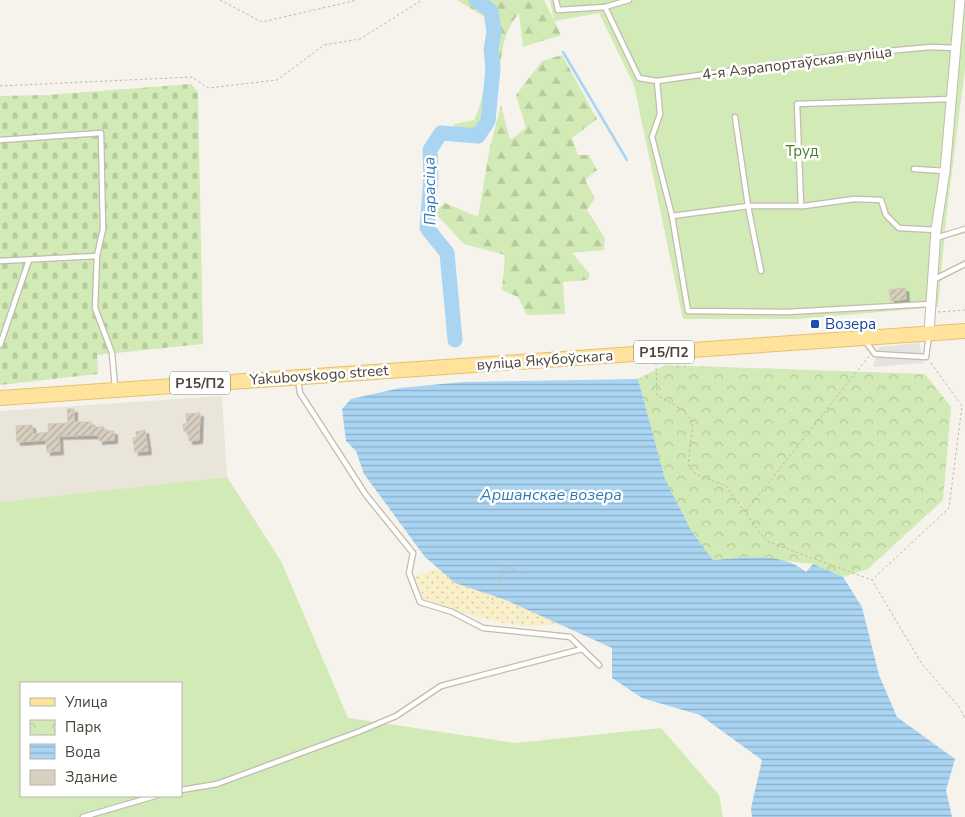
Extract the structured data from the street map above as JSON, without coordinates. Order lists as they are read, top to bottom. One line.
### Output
{"streets":{"main road":["Р15/П2","Yakubovskogo street"],"lane":["4-я Аэрапортаўская вуліца"]},"crossings":[["Р15/П2","Yakubovskogo street"]],"water":["Парасіца","Аршанскае возера"],"parks":["Труд"],"places":{"transit":["Возера"]},"legend":["Улица","Парк","Вода","Здание"]}
